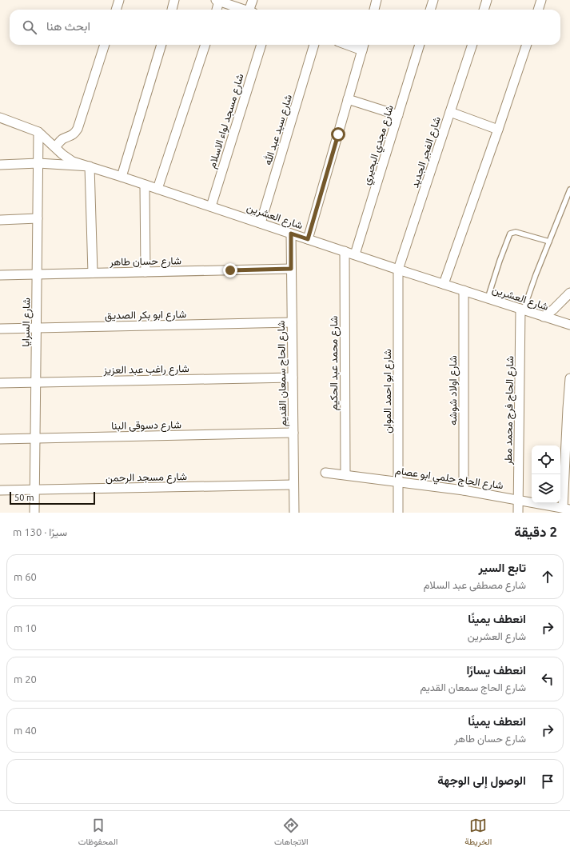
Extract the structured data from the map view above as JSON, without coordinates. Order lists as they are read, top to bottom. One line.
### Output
{"streets":{"street":["شارع مسجد لواء الاسلام","شارع سيد عبد الله","شارع مجدي البحيري","شارع الفجر الجديد","شارع العشرين","شارع حسان طاهر","شارع ابو بكر الصديق","شارع السرايا","شارع محمد عبد الحكيم","شارع راغب عبد العزيز","شارع الحاج سمعان القديم","شارع اولاد شوشه","شارع ابو احمد الموان","شارع الحاج فرج محمد مطر","شارع دسوقى البنا","شارع مسجد الرحمن","شارع الحاج حلمي ابو عصام"]},"crossings":[["شارع مسجد لواء الاسلام","شارع العشرين"],["شارع سيد عبد الله","شارع العشرين"],["شارع مجدي البحيري","شارع العشرين"],["شارع الفجر الجديد","شارع العشرين"],["شارع الفجر الجديد","شارع ابو احمد الموان"],["شارع العشرين","شارع السرايا"],["شارع العشرين","شارع محمد عبد الحكيم"],["شارع العشرين","شارع الحاج سمعان القديم"],["شارع العشرين","شارع اولاد شوشه"],["شارع العشرين","شارع ابو احمد الموان"],["شارع العشرين","شارع الحاج فرج محمد مطر"],["شارع حسان طاهر","شارع السرايا"],["شارع حسان طاهر","شارع الحاج سمعان القديم"],["شارع ابو بكر الصديق","شارع السرايا"],["شارع ابو بكر الصديق","شارع الحاج سمعان القديم"],["شارع السرايا","شارع راغب عبد العزيز"],["شارع السرايا","شارع دسوقى البنا"],["شارع السرايا","شارع مسجد الرحمن"],["شارع محمد عبد الحكيم","شارع الحاج حلمي ابو عصام"],["شارع راغب عبد العزيز","شارع الحاج سمعان القديم"],["شارع الحاج سمعان القديم","شارع دسوقى البنا"],["شارع الحاج سمعان القديم","شارع مسجد الرحمن"],["شارع اولاد شوشه","شارع الحاج حلمي ابو عصام"],["شارع ابو احمد الموان","شارع الحاج حلمي ابو عصام"],["شارع الحاج فرج محمد مطر","شارع الحاج حلمي ابو عصام"]],"scale_bar":"50 m","page":{"search":"ابحث هنا","scale":"50 m","heading":["2 دقيقة","سيرًا · 130 m"],"list":[["تابع السير","شارع مصطفى عبد السلام","60 m"],["انعطف يمينًا","شارع العشرين","10 m"],["انعطف يسارًا","شارع الحاج سمعان القديم","20 m"],["انعطف يمينًا","شارع حسان طاهر","40 m"],"الوصول إلى الوجهة"],"nav":["الخريطة","الاتجاهات","المحفوظات"]}}
